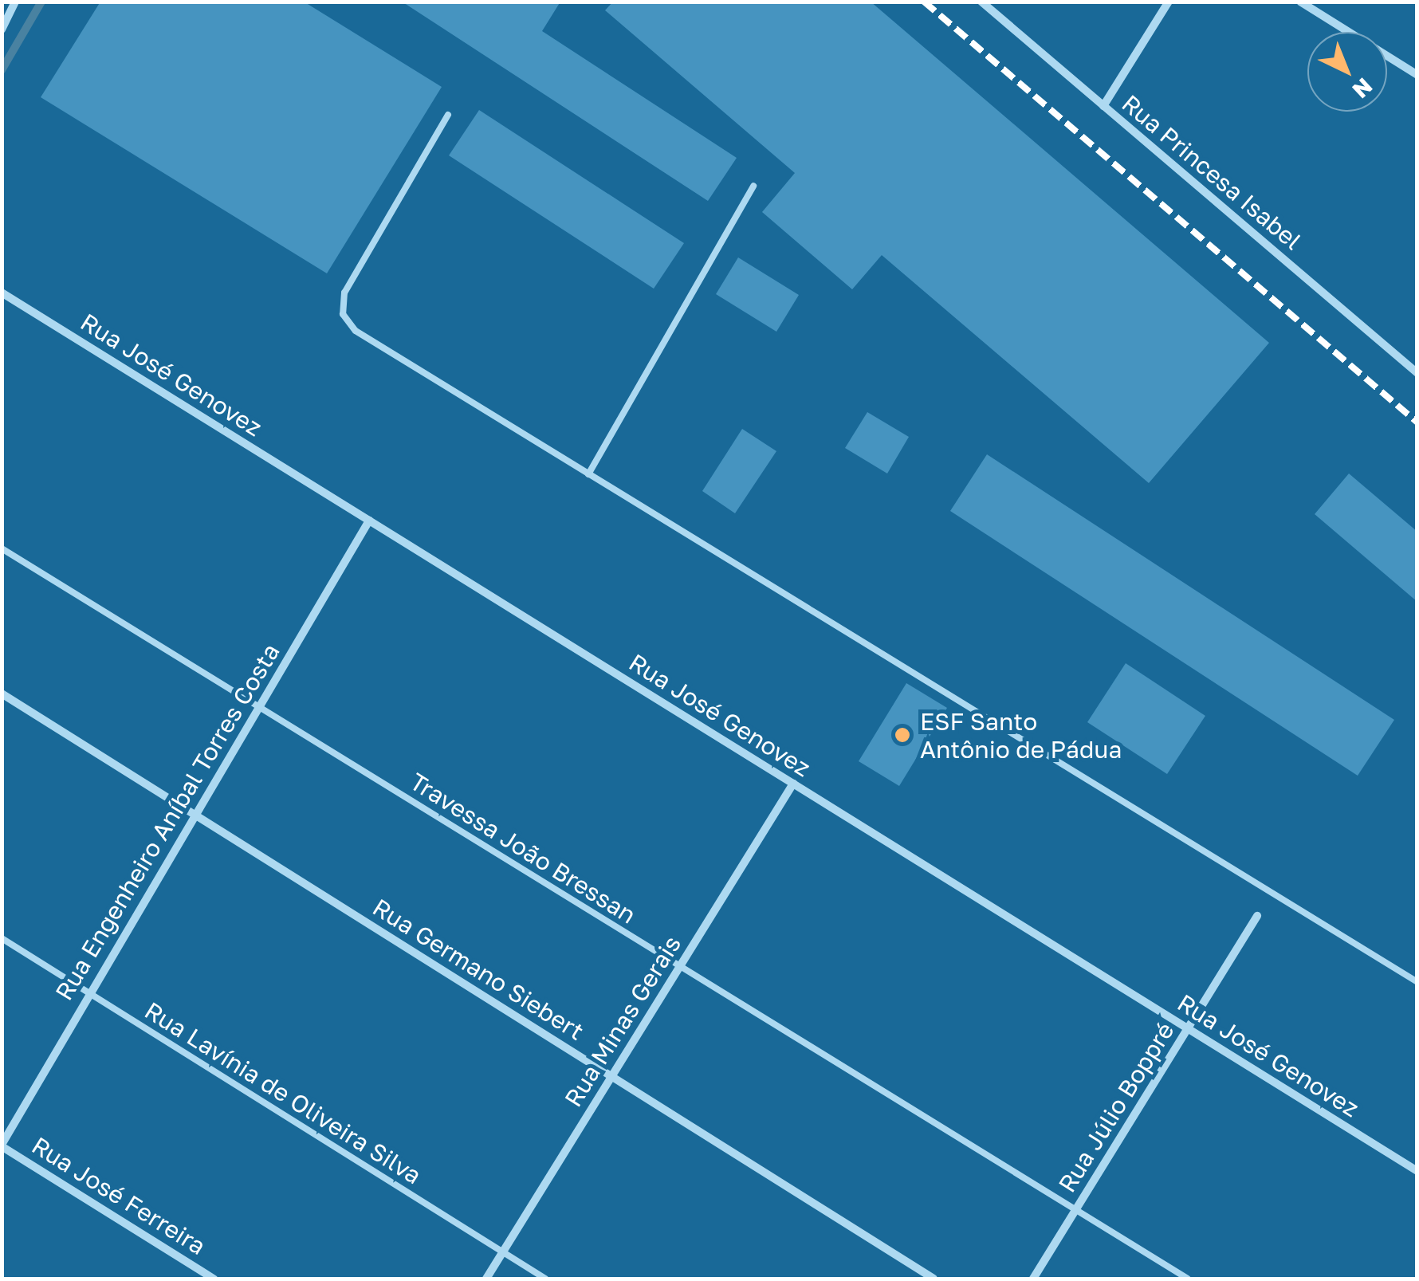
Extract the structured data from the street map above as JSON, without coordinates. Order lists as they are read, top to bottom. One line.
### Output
{"streets":{"street":["Rua Princesa Isabel","Rua José Genovez","Rua Engenheiro Aníbal Torres Costa","Rua Germano Siebert","Rua Minas Gerais","Rua Júlio Boppré","Rua José Ferreira"],"lane":["Travessa João Bressan","Rua Lavínia de Oliveira Silva"]},"crossings":[["Rua José Genovez","Rua Engenheiro Aníbal Torres Costa"],["Rua José Genovez","Rua Minas Gerais"],["Rua José Genovez","Rua Júlio Boppré"],["Rua Engenheiro Aníbal Torres Costa","Travessa João Bressan"],["Rua Engenheiro Aníbal Torres Costa","Rua Germano Siebert"],["Rua Engenheiro Aníbal Torres Costa","Rua Lavínia de Oliveira Silva"],["Rua Engenheiro Aníbal Torres Costa","Rua José Ferreira"],["Travessa João Bressan","Rua Minas Gerais"],["Travessa João Bressan","Rua Júlio Boppré"],["Rua Germano Siebert","Rua Minas Gerais"],["Rua Minas Gerais","Rua Lavínia de Oliveira Silva"]],"places":["ESF Santo Antônio de Pádua"],"north":"bottom right"}
